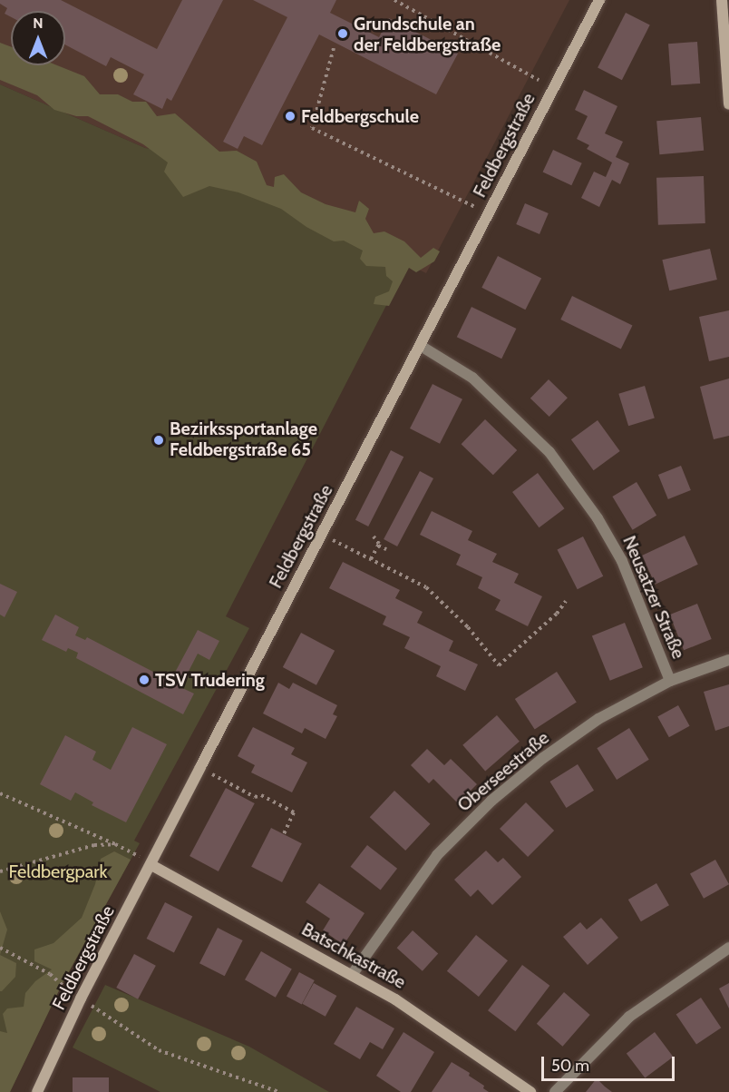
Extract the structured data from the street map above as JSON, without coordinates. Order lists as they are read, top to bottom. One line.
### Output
{"streets":{"street":["Feldbergstraße","Neusatzer Straße","Oberseestraße","Batschkastraße"]},"crossings":[["Feldbergstraße","Neusatzer Straße"],["Feldbergstraße","Batschkastraße"],["Neusatzer Straße","Oberseestraße"],["Oberseestraße","Batschkastraße"]],"parks":["Feldbergpark"],"places":["Grundschule an der Feldbergstraße","Feldbergschule","Bezirkssportanlage Feldbergstraße 65","TSV Trudering"],"scale_bar":"50 m","north":"top"}
